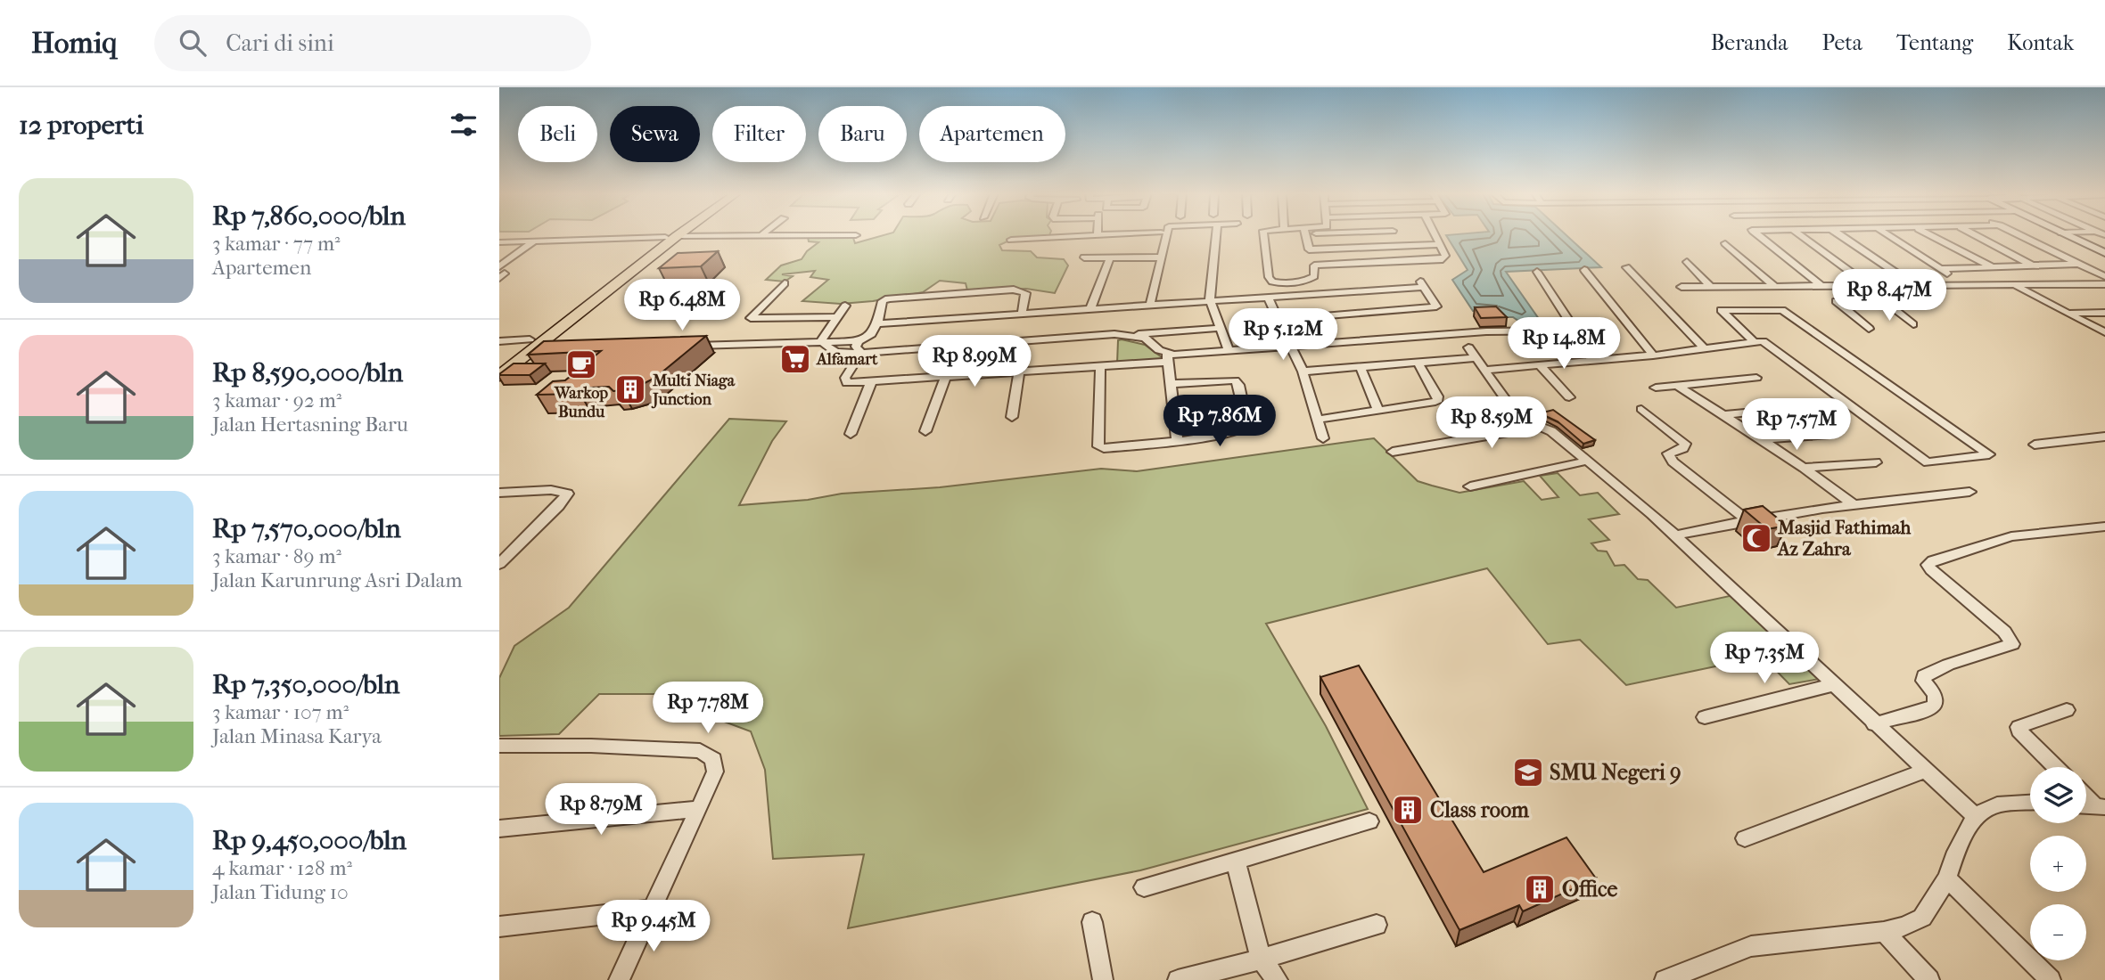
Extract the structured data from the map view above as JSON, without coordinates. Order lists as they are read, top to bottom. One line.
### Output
{"places":{"supermarket":["Alfamart"],"cafe":["Warkop Bundu"],"building":["Multi Niaga Junction","Class room","Office"],"mosque":["Masjid Fathimah Az Zahra"],"school or university":["SMU Negeri 9"]},"page":{"header":"Homiq","search":"Cari di sini","nav":["Beranda","Peta","Tentang","Kontak"],"heading":"12 properti","chip":["Beli","Sewa","Filter","Baru","Apartemen"],"list":[{"name":"Rp 7,860,000/bln","note":"3 kamar · 77 m² · Apartemen"},{"name":"Rp 8,590,000/bln","note":"3 kamar · 92 m² · Jalan Hertasning Baru"},{"name":"Rp 7,570,000/bln","note":"3 kamar · 89 m² · Jalan Karunrung Asri Dalam"},{"name":"Rp 7,350,000/bln","note":"3 kamar · 107 m² · Jalan Minasa Karya"},{"name":"Rp 9,450,000/bln","note":"4 kamar · 128 m² · Jalan Tidung 10"}],"price":["Rp 8.47M","Rp 6.48M","Rp 5.12M","Rp 14.8M","Rp 8.99M","Rp 7.86M","Rp 8.59M","Rp 7.57M","Rp 7.35M","Rp 7.78M","Rp 8.79M","Rp 9.45M"],"map_buttons":["+","−"]}}
